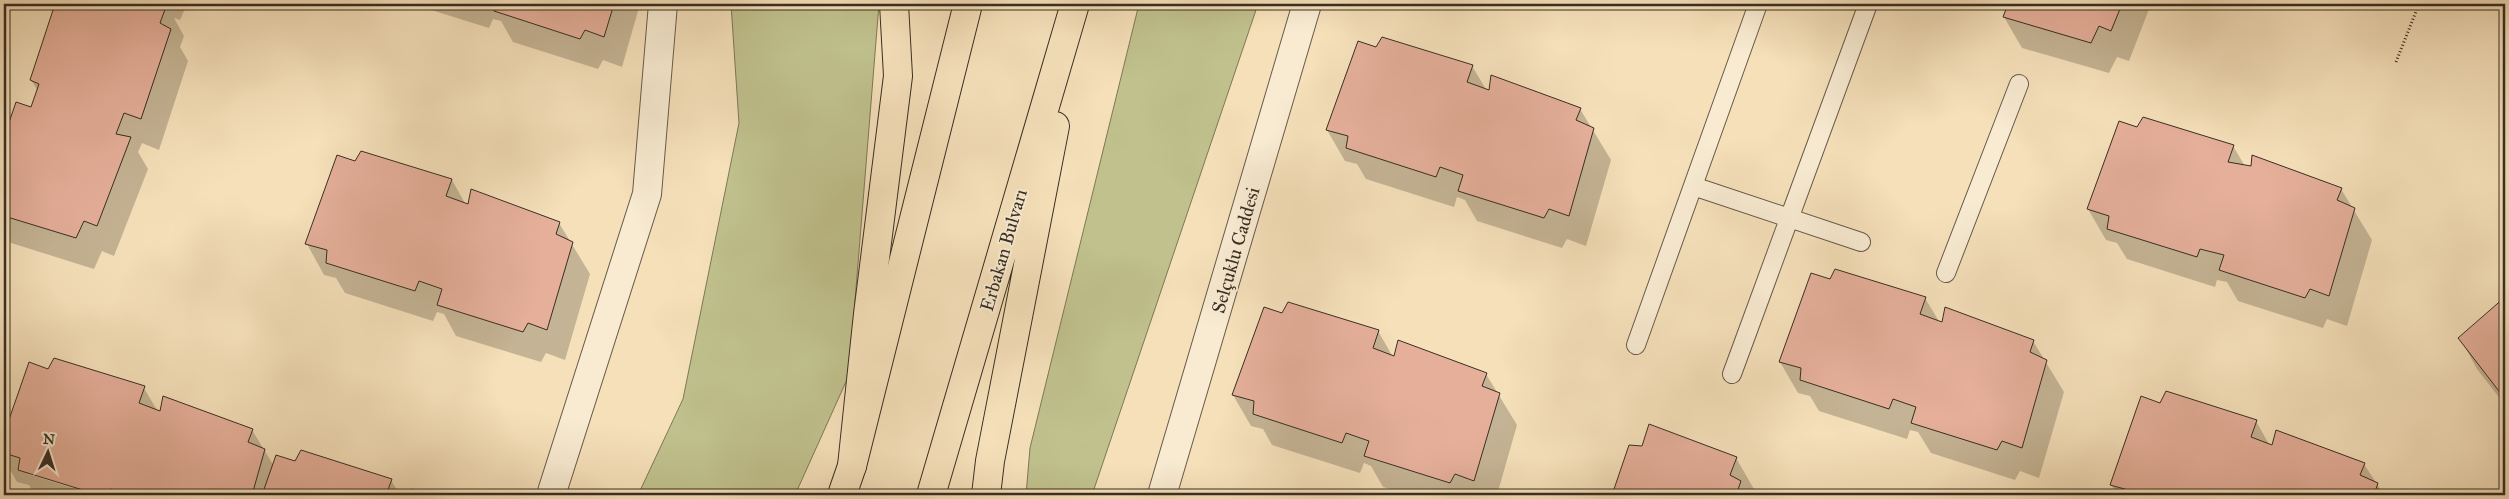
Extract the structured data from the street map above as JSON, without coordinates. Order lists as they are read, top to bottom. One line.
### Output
{"streets":{"highway":["Erbakan Bulvarı"],"street":["Selçuklu Caddesi"]},"north":"top"}
